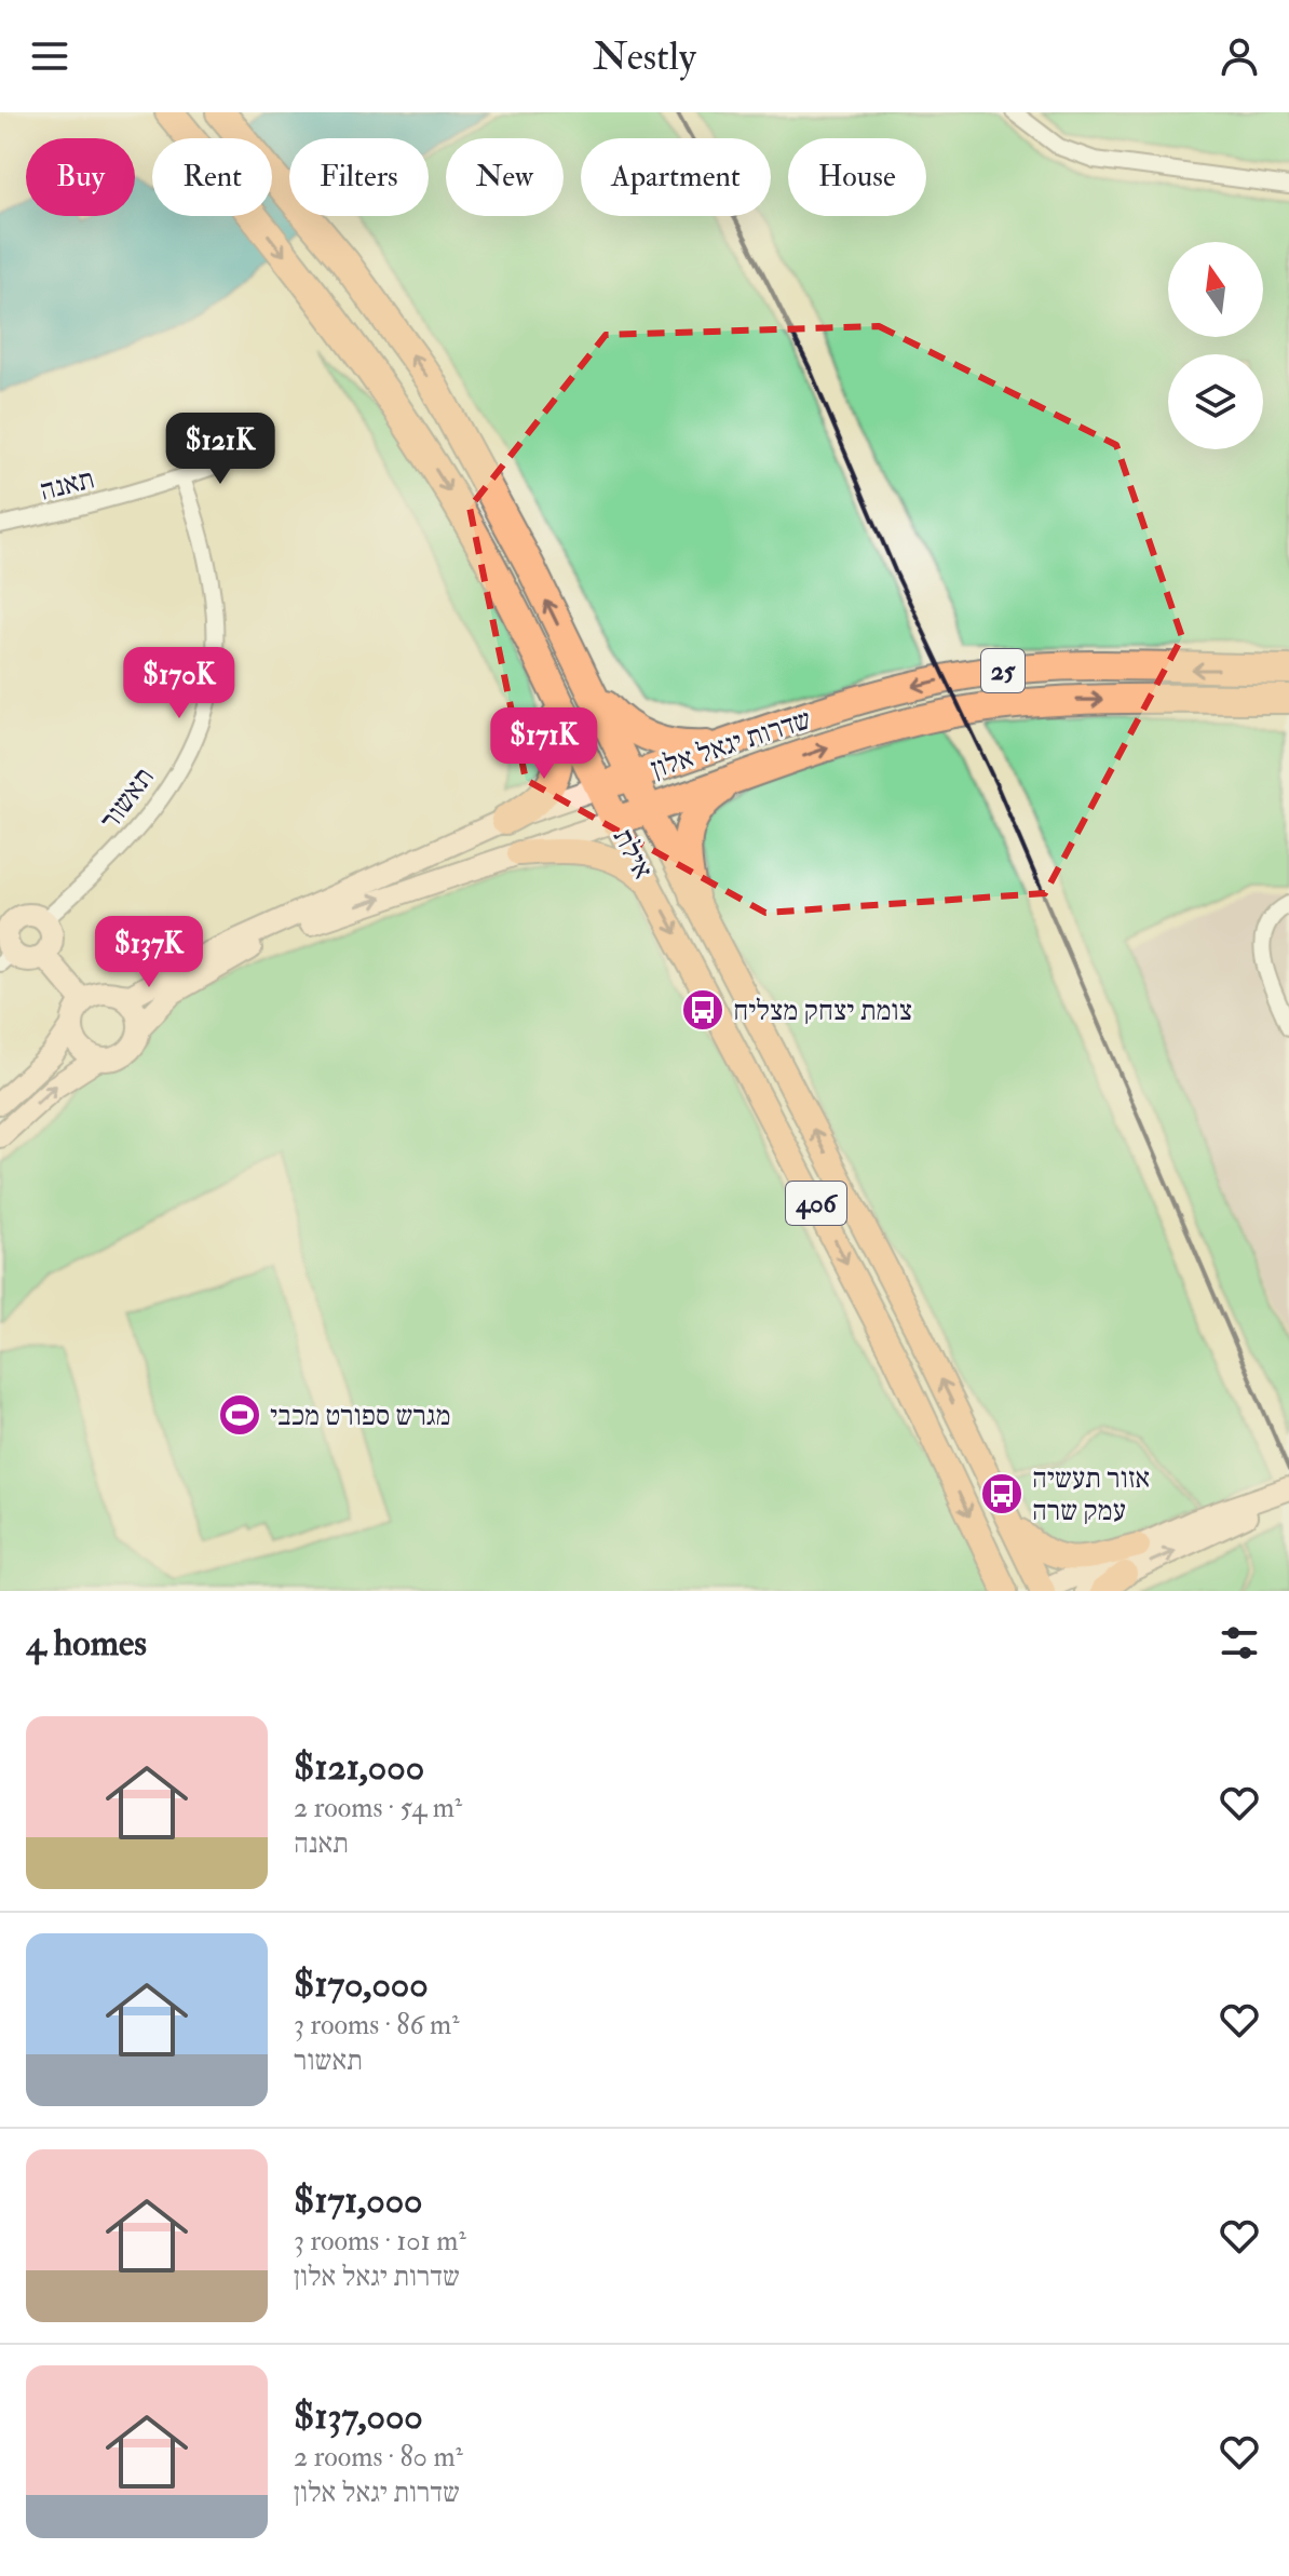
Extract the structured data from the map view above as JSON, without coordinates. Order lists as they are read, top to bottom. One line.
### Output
{"streets":{"highway":["25","שדרות יגאל אלון","אילת"],"main road":["406"],"street":["תאנה","תאשור"]},"crossings":[["תאנה","תאשור"],["שדרות יגאל אלון","אילת"]],"places":{"bus stop":["צומת יצחק מצליח","אזור תעשיה עמק שרה"],"sports":["מגרש ספורט מכבי"]},"north":"top","page":{"header":"Nestly","chip":["Buy","Rent","Filters","New","Apartment","House"],"price":["$121K","$170K","$171K","$137K"],"heading":"4 homes","list":[{"name":"$121,000","note":"2 rooms · 54 m² · תאנה"},{"name":"$170,000","note":"3 rooms · 86 m² · תאשור"},{"name":"$171,000","note":"3 rooms · 101 m² · שדרות יגאל אלון"},{"name":"$137,000","note":"2 rooms · 80 m² · שדרות יגאל אלון"}]}}
